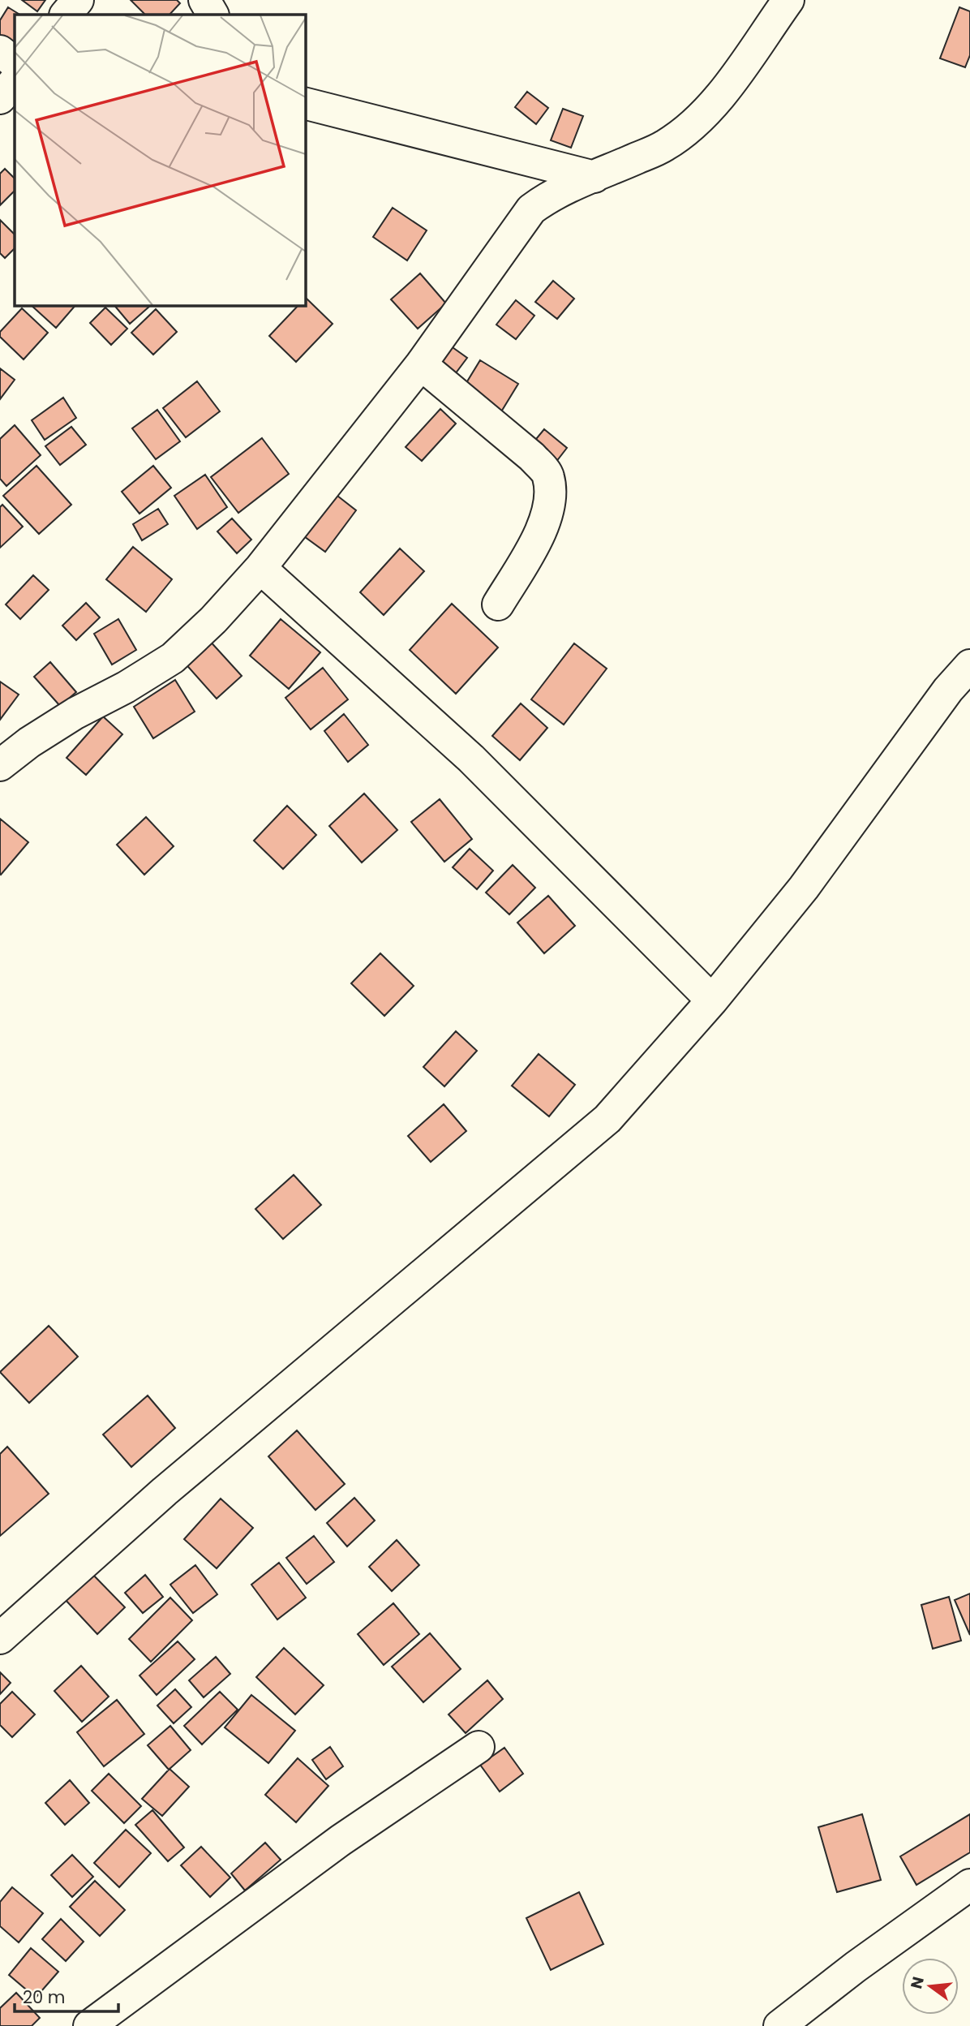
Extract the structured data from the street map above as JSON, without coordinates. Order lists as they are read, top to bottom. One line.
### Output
{"scale_bar":"20 m","north":"left"}
